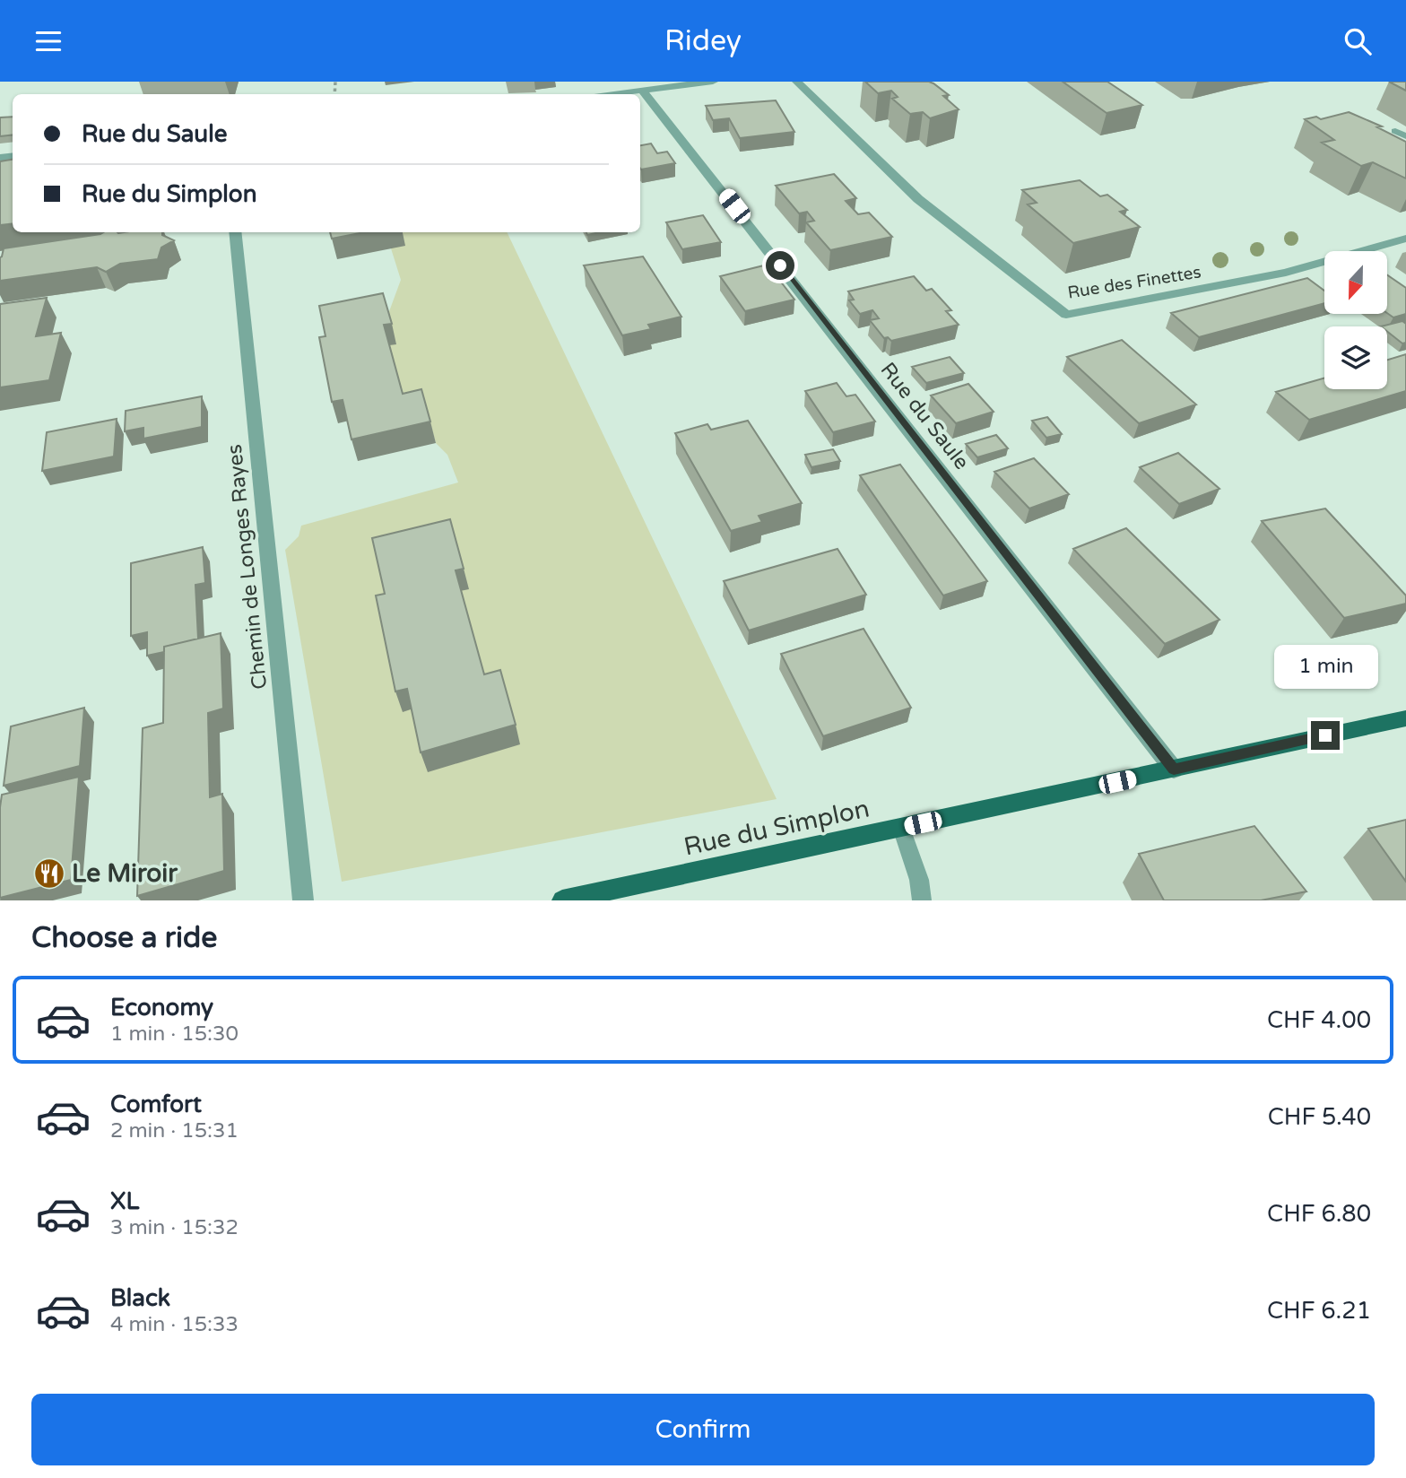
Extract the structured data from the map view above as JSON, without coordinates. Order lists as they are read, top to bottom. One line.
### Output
{"streets":{"main road":["Rue du Simplon"],"street":["Rue des Finettes","Rue du Saule","Chemin de Longes Rayes"]},"crossings":[["Rue du Saule","Rue du Simplon"]],"places":{"restaurant":["Le Miroir"]},"north":"bottom","page":{"header":"Ridey","banner":["Rue du Saule","Rue du Simplon"],"bubble":"1 min","heading":"Choose a ride","list":[{"name":"Economy","note":"1 min · 15:30","value":"CHF 4.00"},{"name":"Comfort","note":"2 min · 15:31","value":"CHF 5.40"},{"name":"XL","note":"3 min · 15:32","value":"CHF 6.80"},{"name":"Black","note":"4 min · 15:33","value":"CHF 6.21"}],"buttons":"Confirm"}}
